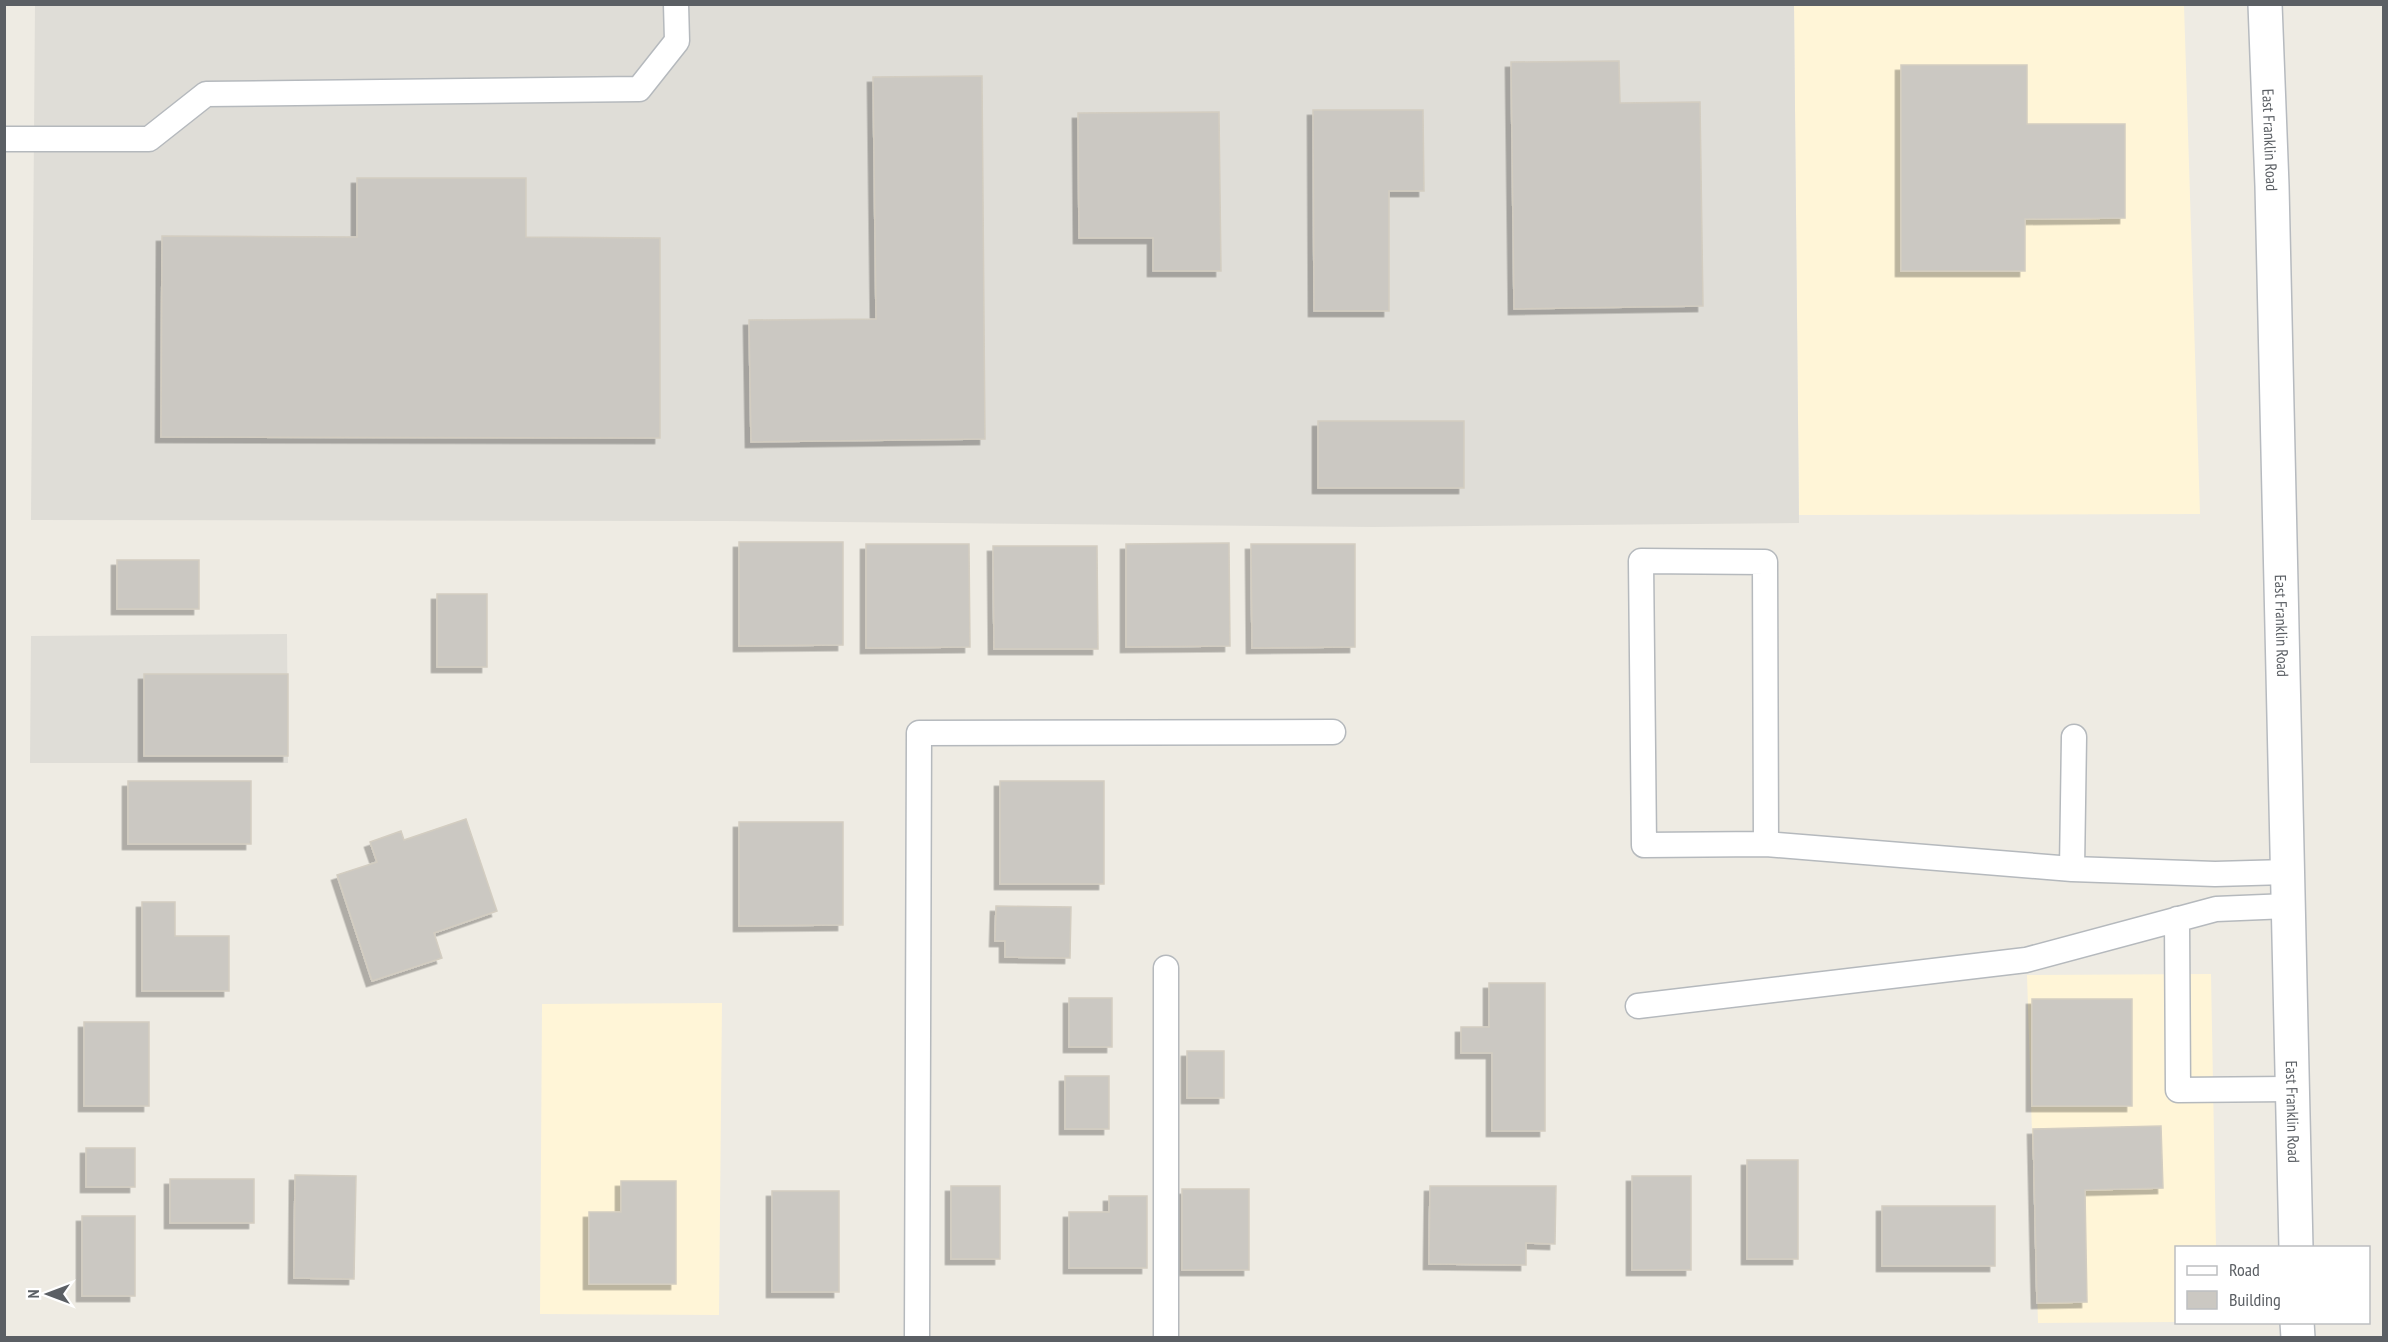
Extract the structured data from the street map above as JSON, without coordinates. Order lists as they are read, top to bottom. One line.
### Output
{"streets":{"main road":["East Franklin Road"]},"legend":["Road","Building"],"north":"left"}
